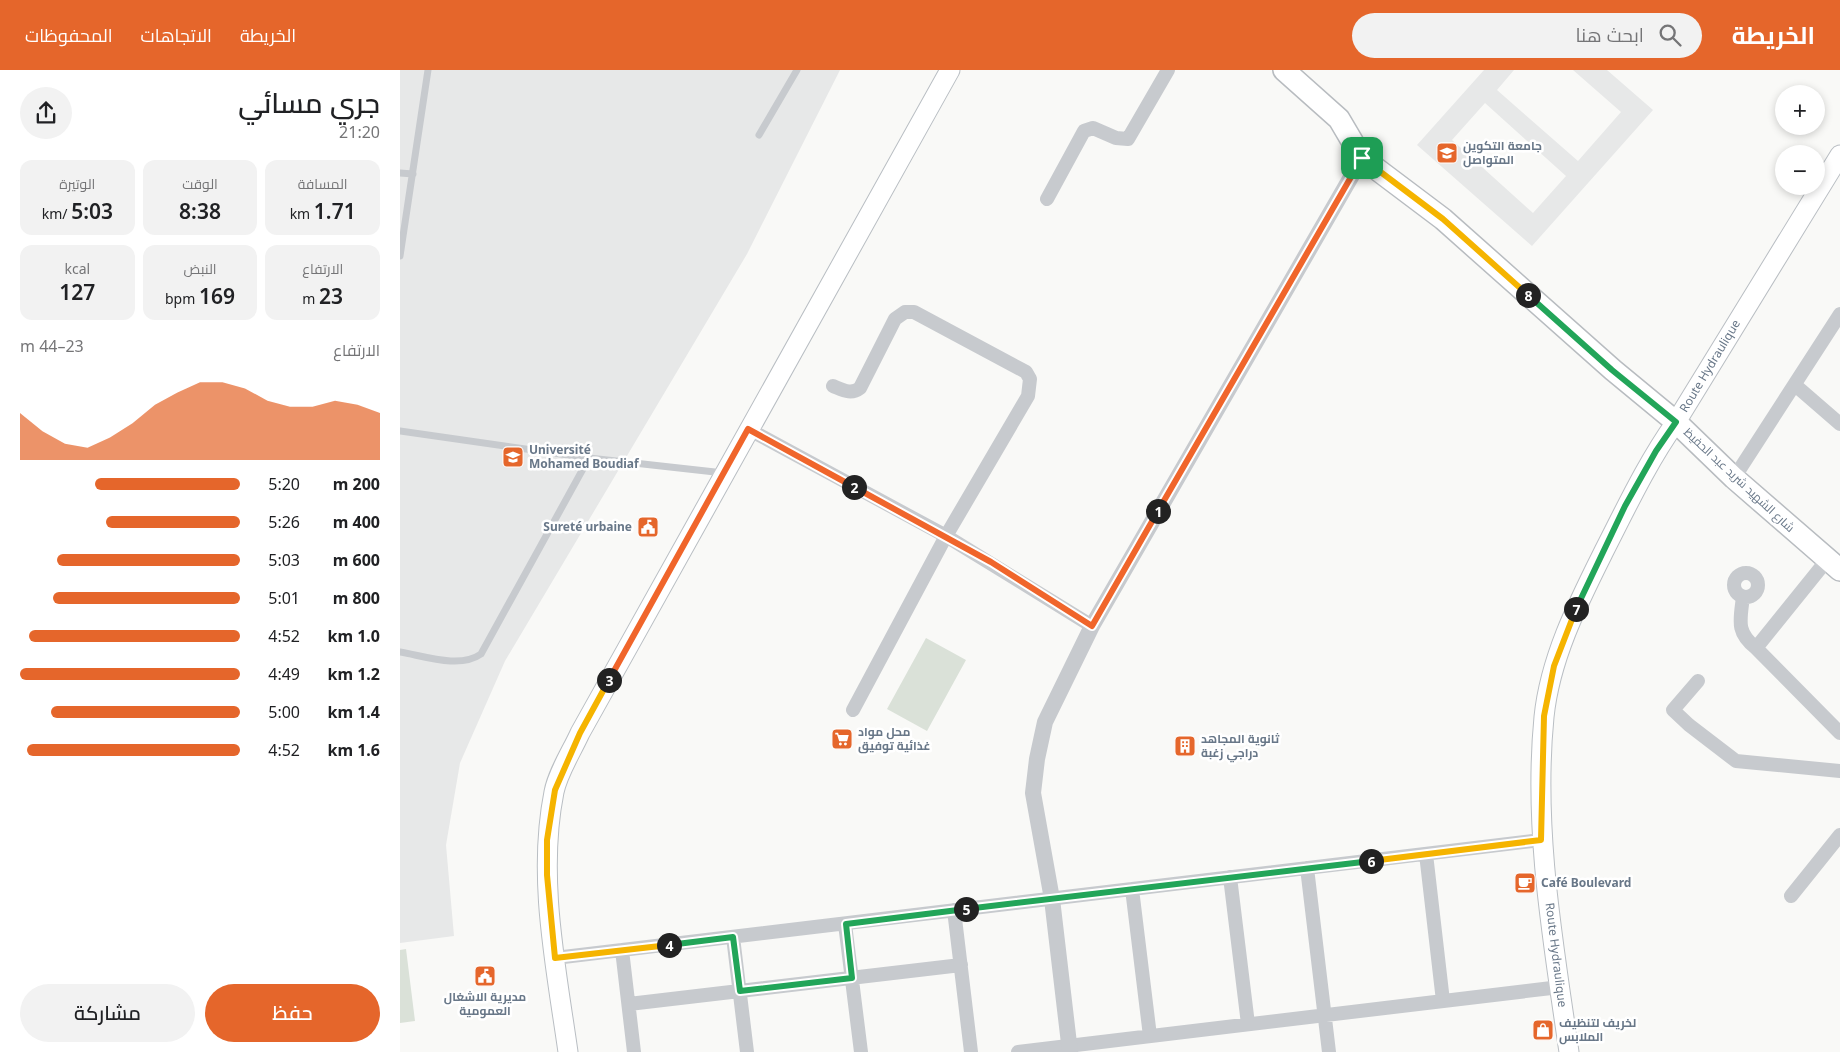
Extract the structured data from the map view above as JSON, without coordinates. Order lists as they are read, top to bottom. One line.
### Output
{"streets":{"main road":["Route Hydraulique","شارع الشهيد شريد عبد الحفيظ"]},"crossings":[["Route Hydraulique","شارع الشهيد شريد عبد الحفيظ"]],"places":{"school or university":["جامعة التكوين المتواصل","Université Mohamed Boudiaf"],"public building":["Sureté urbaine","مديرية الاشغال العمومية"],"supermarket":["محل مواد غذائية توفيق"],"building":["ثانوية المجاهد دراجي زغبة"],"cafe":["Café Boulevard"],"shop":["لخريف لتنظيف الملابس"]},"page":{"header":"الخريطة","search":"ابحث هنا","nav":["الخريطة","الاتجاهات","المحفوظات"],"heading":["جري مسائي","21:20"],"map_buttons":["+","−"],"stats":[["المسافة","1.71 km"],["الوقت","8:38"],["الوتيرة","5:03 /km"],["الارتفاع","23 m"],["النبض","169 bpm"],["kcal","127"]],"pins":["8","2","1","7","3","6","5","4"],"chart":["الارتفاع","23–44 m"],"list":[{"name":"200 m","note":"5:20"},{"name":"400 m","note":"5:26"},{"name":"600 m","note":"5:03"},{"name":"800 m","note":"5:01"},{"name":"1.0 km","note":"4:52"},{"name":"1.2 km","note":"4:49"},{"name":"1.4 km","note":"5:00"},{"name":"1.6 km","note":"4:52"}],"buttons":["حفظ","مشاركة"]}}
